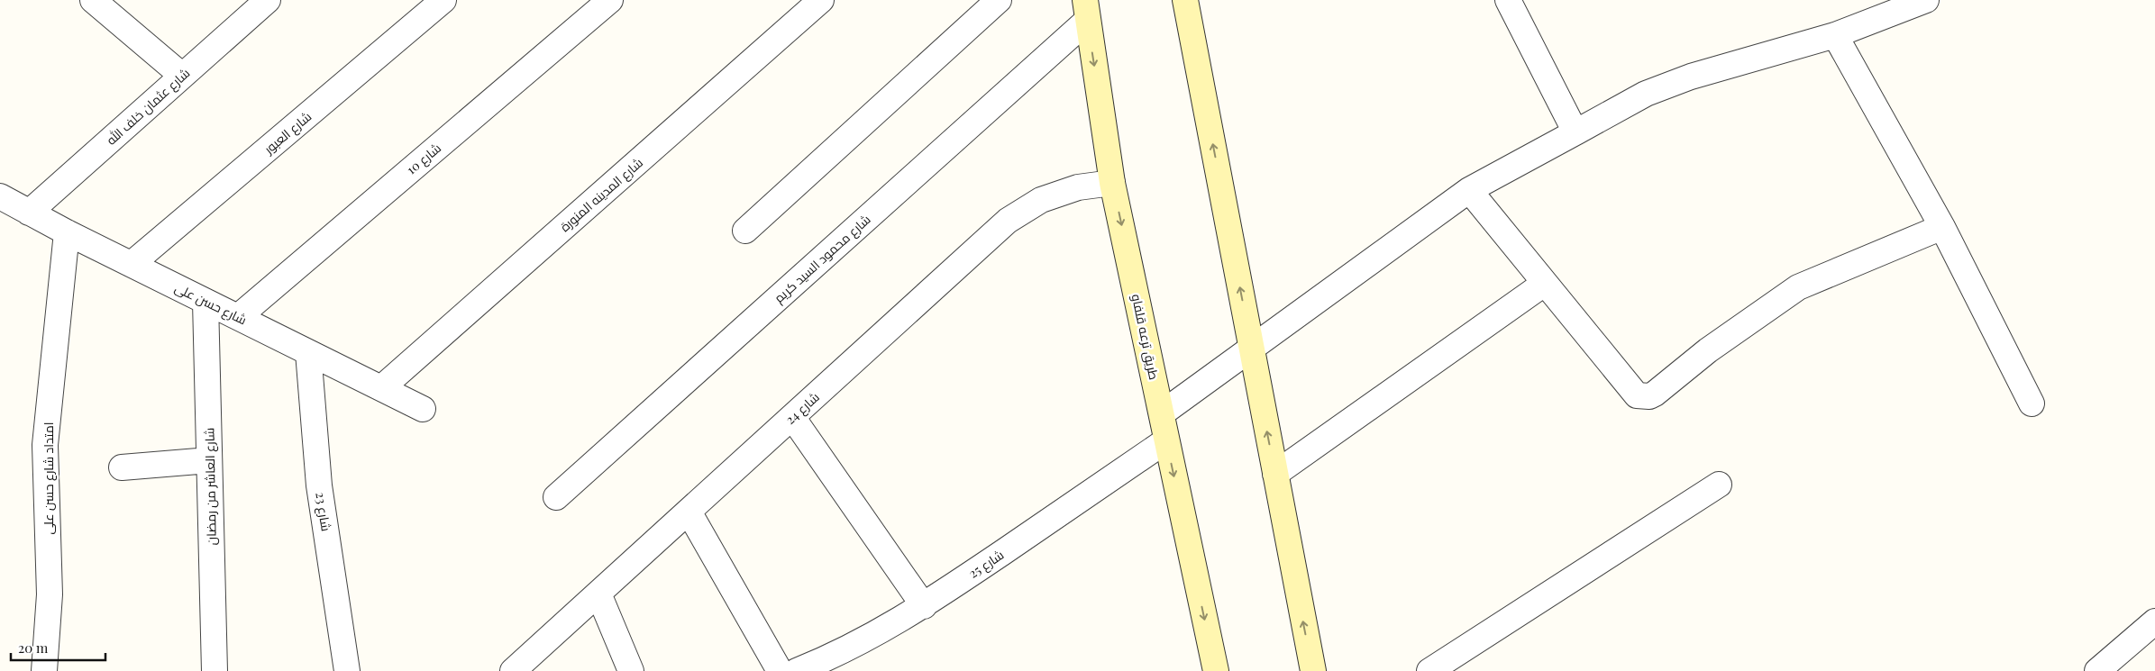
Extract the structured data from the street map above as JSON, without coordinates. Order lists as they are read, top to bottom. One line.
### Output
{"streets":{"street":["شارع عثمان خلف الله","شارع العبور","شارع 10","شارع المدينه المنورة","شارع محمود السيد كريم","شارع حسن على","طريق ترعه قلفاو","شارع 24","امتداد شارع حسن على","شارع العاشر من رمضان","شارع 23","شارع 25"]},"crossings":[["شارع عثمان خلف الله","شارع حسن على"],["شارع العبور","شارع حسن على"],["شارع 10","شارع حسن على"],["شارع المدينه المنورة","شارع حسن على"],["شارع محمود السيد كريم","طريق ترعه قلفاو"],["شارع حسن على","امتداد شارع حسن على"],["شارع حسن على","شارع العاشر من رمضان"],["شارع حسن على","شارع 23"],["طريق ترعه قلفاو","شارع 24"],["طريق ترعه قلفاو","شارع 25"]],"scale_bar":"20 m"}
